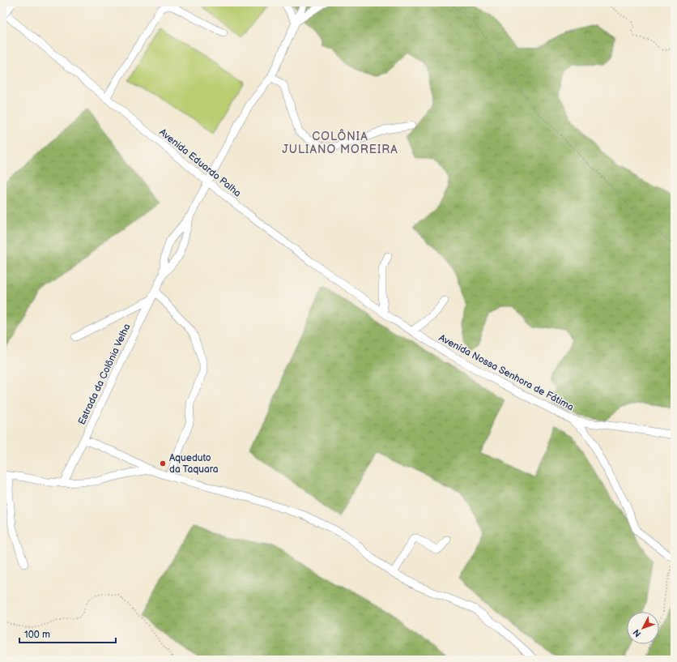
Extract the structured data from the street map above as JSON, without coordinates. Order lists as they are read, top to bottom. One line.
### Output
{"streets":{"street":["Avenida Eduardo Palha","Avenida Nossa Senhora de Fátima","Estrada da Colônia Velha"]},"crossings":[["Avenida Eduardo Palha","Avenida Nossa Senhora de Fátima"],["Avenida Eduardo Palha","Estrada da Colônia Velha"]],"districts":["COLÔNIA JULIANO MOREIRA"],"places":["Aqueduto da Taquara"],"scale_bar":"100 m","north":"bottom left"}
